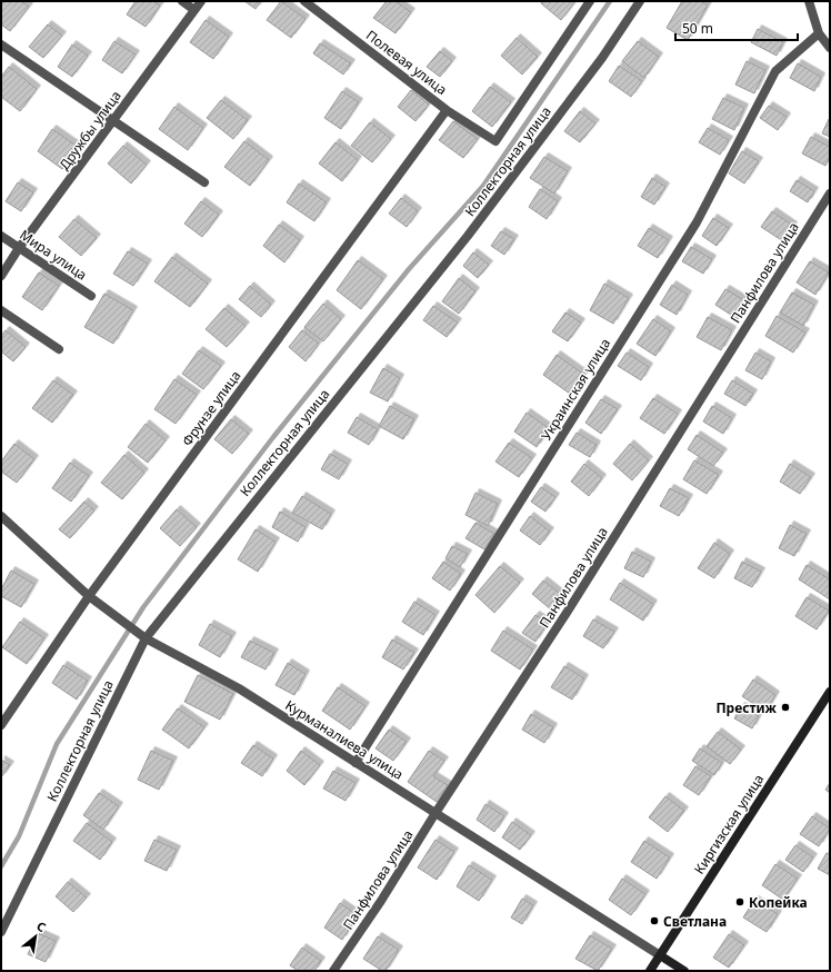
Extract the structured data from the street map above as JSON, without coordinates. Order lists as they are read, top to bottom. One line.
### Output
{"streets":{"main road":["Курманалиева улица","Киргизская улица"],"street":["Полевая улица","Дружбы улица","Коллекторная улица","Мира улица","Панфилова улица","Украинская улица","Фрунзе улица"]},"crossings":[["Полевая улица","Коллекторная улица"],["Полевая улица","Фрунзе улица"],["Дружбы улица","Мира улица"],["Коллекторная улица","Курманалиева улица"],["Панфилова улица","Курманалиева улица"],["Украинская улица","Курманалиева улица"],["Фрунзе улица","Курманалиева улица"],["Курманалиева улица","Киргизская улица"]],"places":["Престиж","Копейка","Светлана"],"scale_bar":"50 m","north":"top right"}
